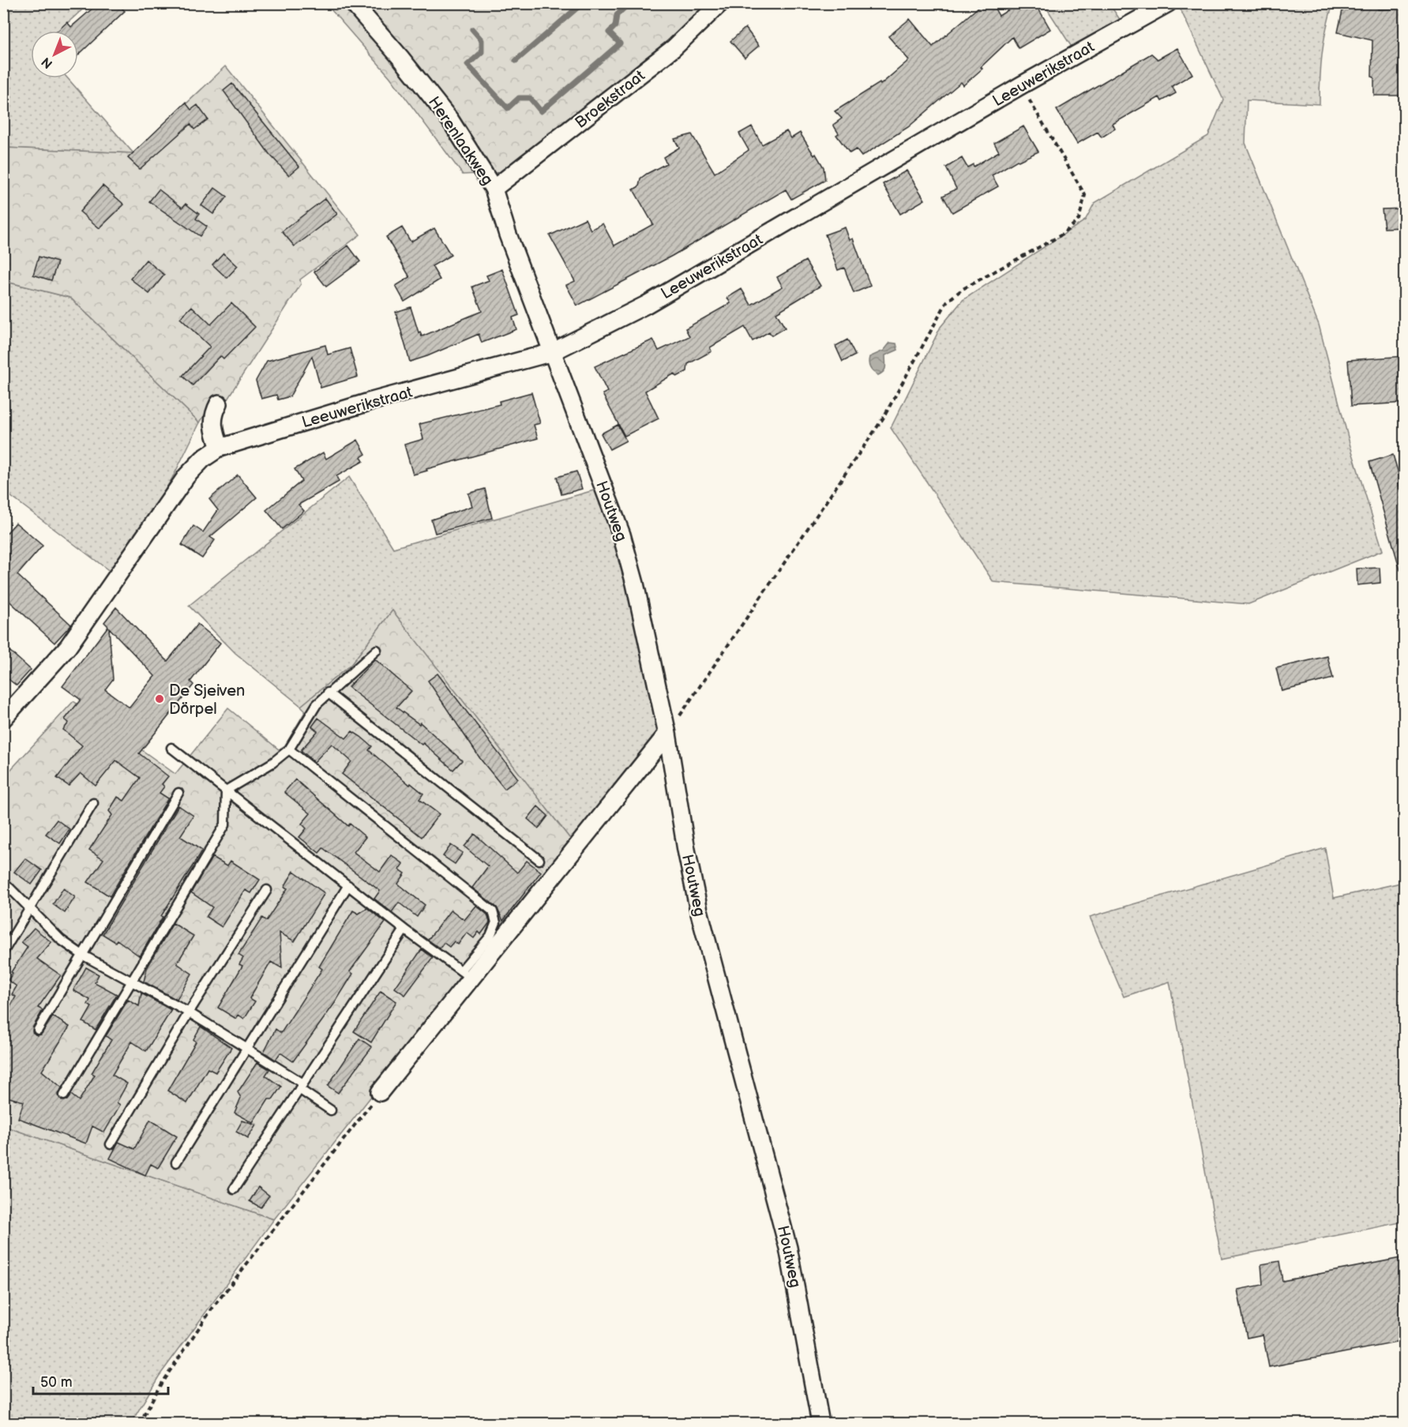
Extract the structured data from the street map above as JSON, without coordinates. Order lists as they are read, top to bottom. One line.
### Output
{"streets":{"street":["Leeuwerikstraat","Broekstraat","Herenlaakweg","Houtweg"]},"crossings":[["Leeuwerikstraat","Herenlaakweg"],["Leeuwerikstraat","Houtweg"],["Broekstraat","Herenlaakweg"],["Herenlaakweg","Houtweg"]],"places":["De Sjeiven Dörpel"],"scale_bar":"50 m","north":"bottom left"}
